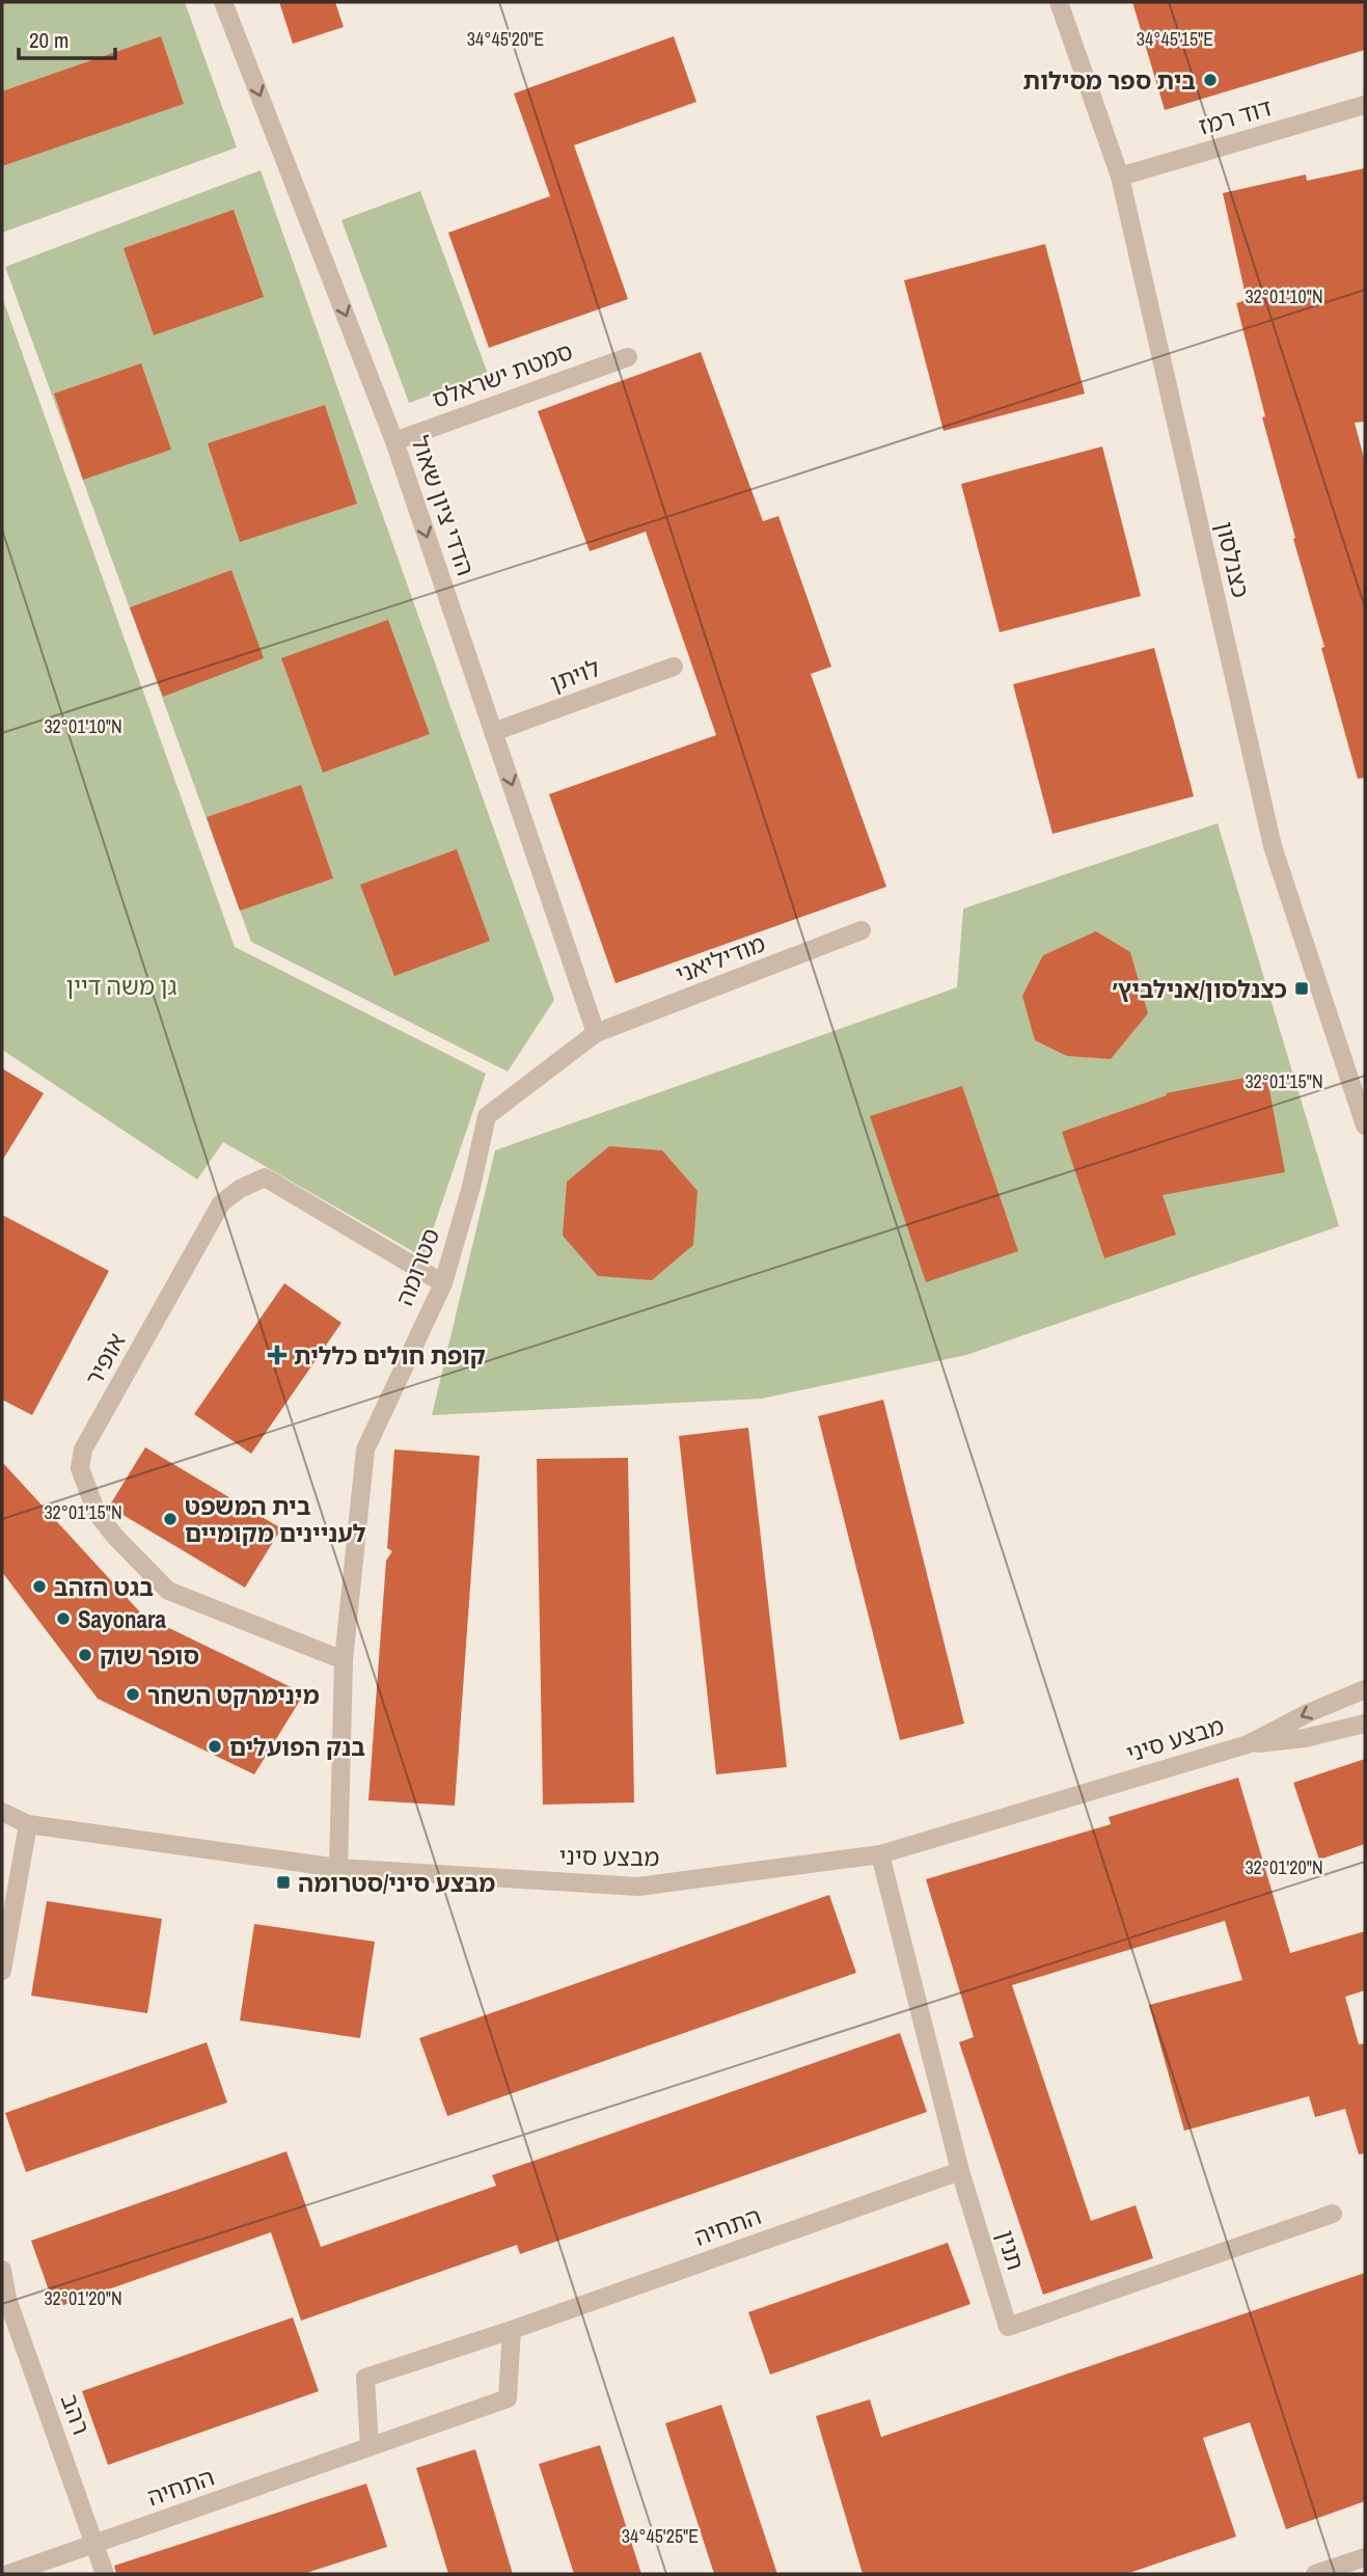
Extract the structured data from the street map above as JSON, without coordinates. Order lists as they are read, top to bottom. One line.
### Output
{"streets":{"street":["דוד רמז","סמטת ישראלס","הדדי ציון שאול","כצנלסון","לויתן","מודיליאני","סטרומה","אופיר","מבצע סיני","התחיה","תנין","רהב"]},"crossings":[["דוד רמז","כצנלסון"],["סמטת ישראלס","הדדי ציון שאול"],["הדדי ציון שאול","לויתן"],["הדדי ציון שאול","מודיליאני"],["הדדי ציון שאול","סטרומה"],["מודיליאני","סטרומה"],["סטרומה","אופיר"],["סטרומה","מבצע סיני"],["מבצע סיני","תנין"],["התחיה","תנין"],["התחיה","רהב"]],"one_way":["הדדי ציון שאול"],"parks":["גן משה דיין"],"places":{"other":["בית ספר מסילות","בית המשפט לעניינים מקומיים","בגט הזהב","Sayonara","סופר שוק","מינימרקט השחר","בנק הפועלים"],"transit":["כצנלסון/אנילביץ׳","מבצע סיני/סטרומה"],"health":["קופת חולים כללית"]},"scale_bar":"20 m","coordinates":["34°45'20\"E","34°45'15\"E","32°01'10\"N","32°01'15\"N","32°01'20\"N","34°45'25\"E"]}
